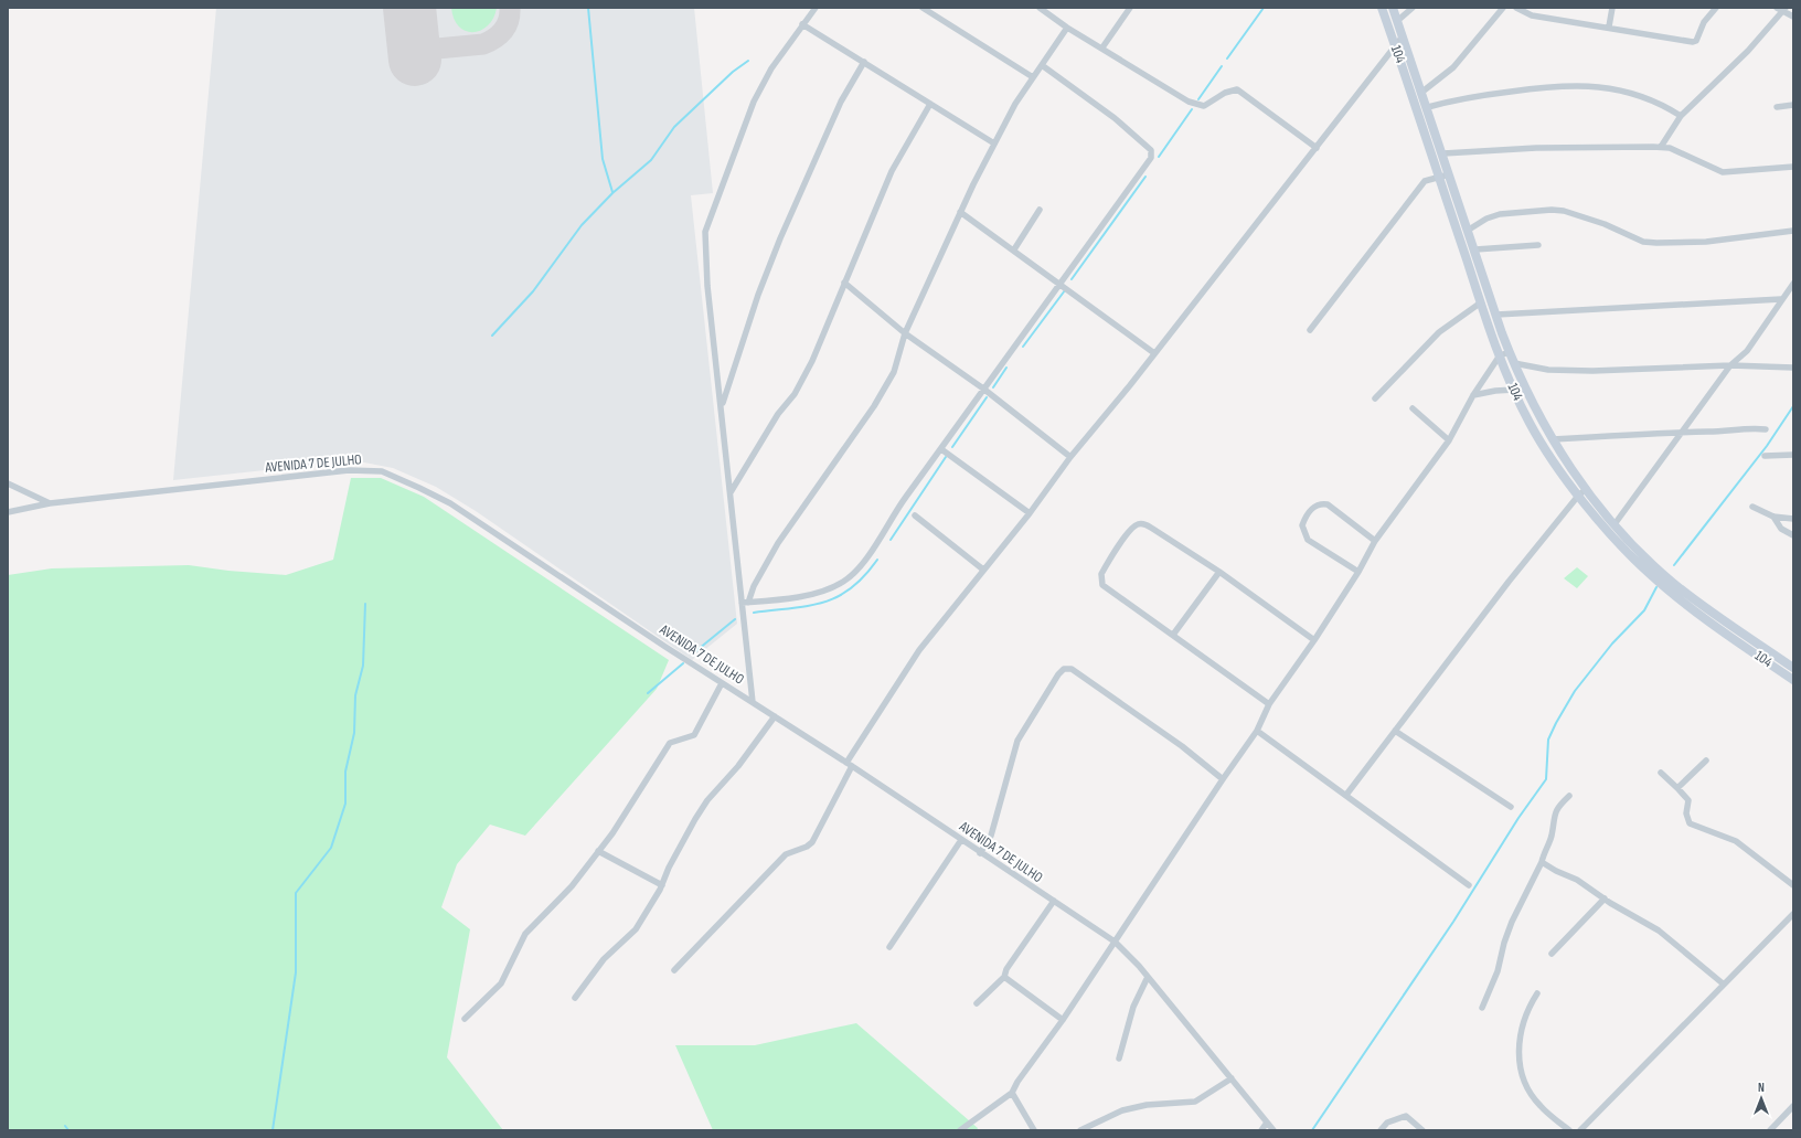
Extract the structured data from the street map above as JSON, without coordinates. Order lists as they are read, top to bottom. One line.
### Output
{"streets":{"street":["104","AVENIDA 7 DE JULHO"]},"north":"top"}
